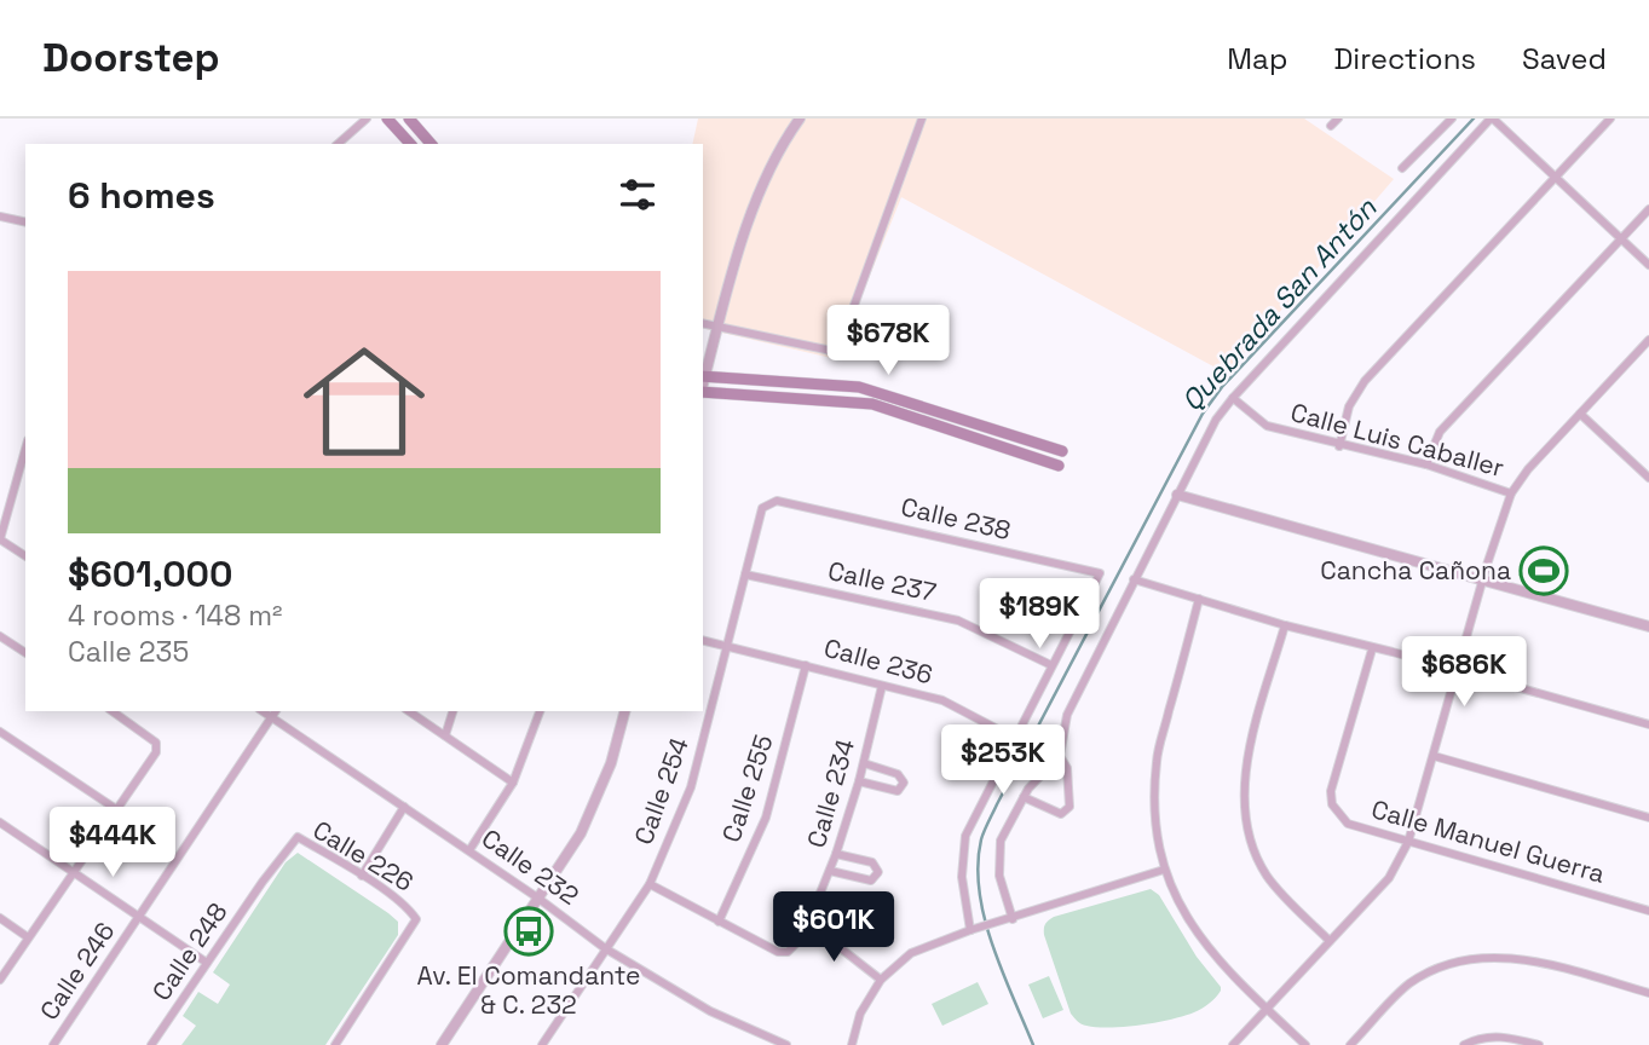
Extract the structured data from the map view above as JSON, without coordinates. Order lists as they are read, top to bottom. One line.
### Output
{"streets":{"street":["Calle Luis Caballer","Calle 238","Calle 237","Calle 236","Calle 255","Calle 254","Calle 234","Calle Manuel Guerra","Calle 226","Calle 232","Calle 248","Calle 246"]},"crossings":[["Calle 238","Calle 237"],["Calle 238","Calle 254"],["Calle 237","Calle 254"],["Calle 236","Calle 255"],["Calle 236","Calle 254"],["Calle 236","Calle 234"],["Calle 255","Calle 234"],["Calle 254","Calle 234"],["Calle 254","Calle 232"],["Calle 226","Calle 248"],["Calle 232","Calle 246"]],"water":["Quebrada San Antón"],"places":{"sports":["Cancha Cañona"],"bus stop":["Av. El Comandante & C. 232"]},"page":{"header":"Doorstep","nav":["Map","Directions","Saved"],"heading":"6 homes","list":[{"name":"$601,000","note":"4 rooms · 148 m² · Calle 235"}],"price":["$678K","$189K","$686K","$253K","$444K","$601K"]}}
